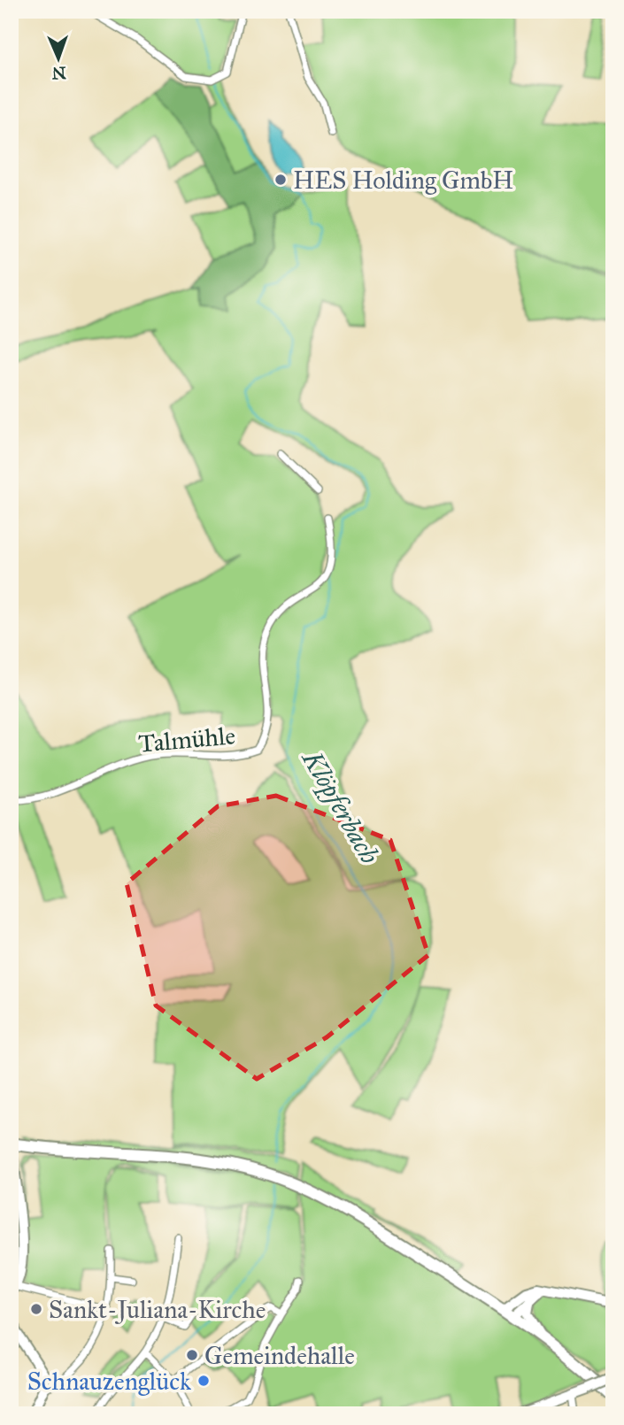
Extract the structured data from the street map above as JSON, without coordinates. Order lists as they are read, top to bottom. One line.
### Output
{"streets":{"street":["Talmühle"]},"water":["Klöpferbach"],"places":["HES Holding GmbH","Sankt-Juliana-Kirche","Gemeindehalle","Schnauzenglück"],"north":"bottom"}
